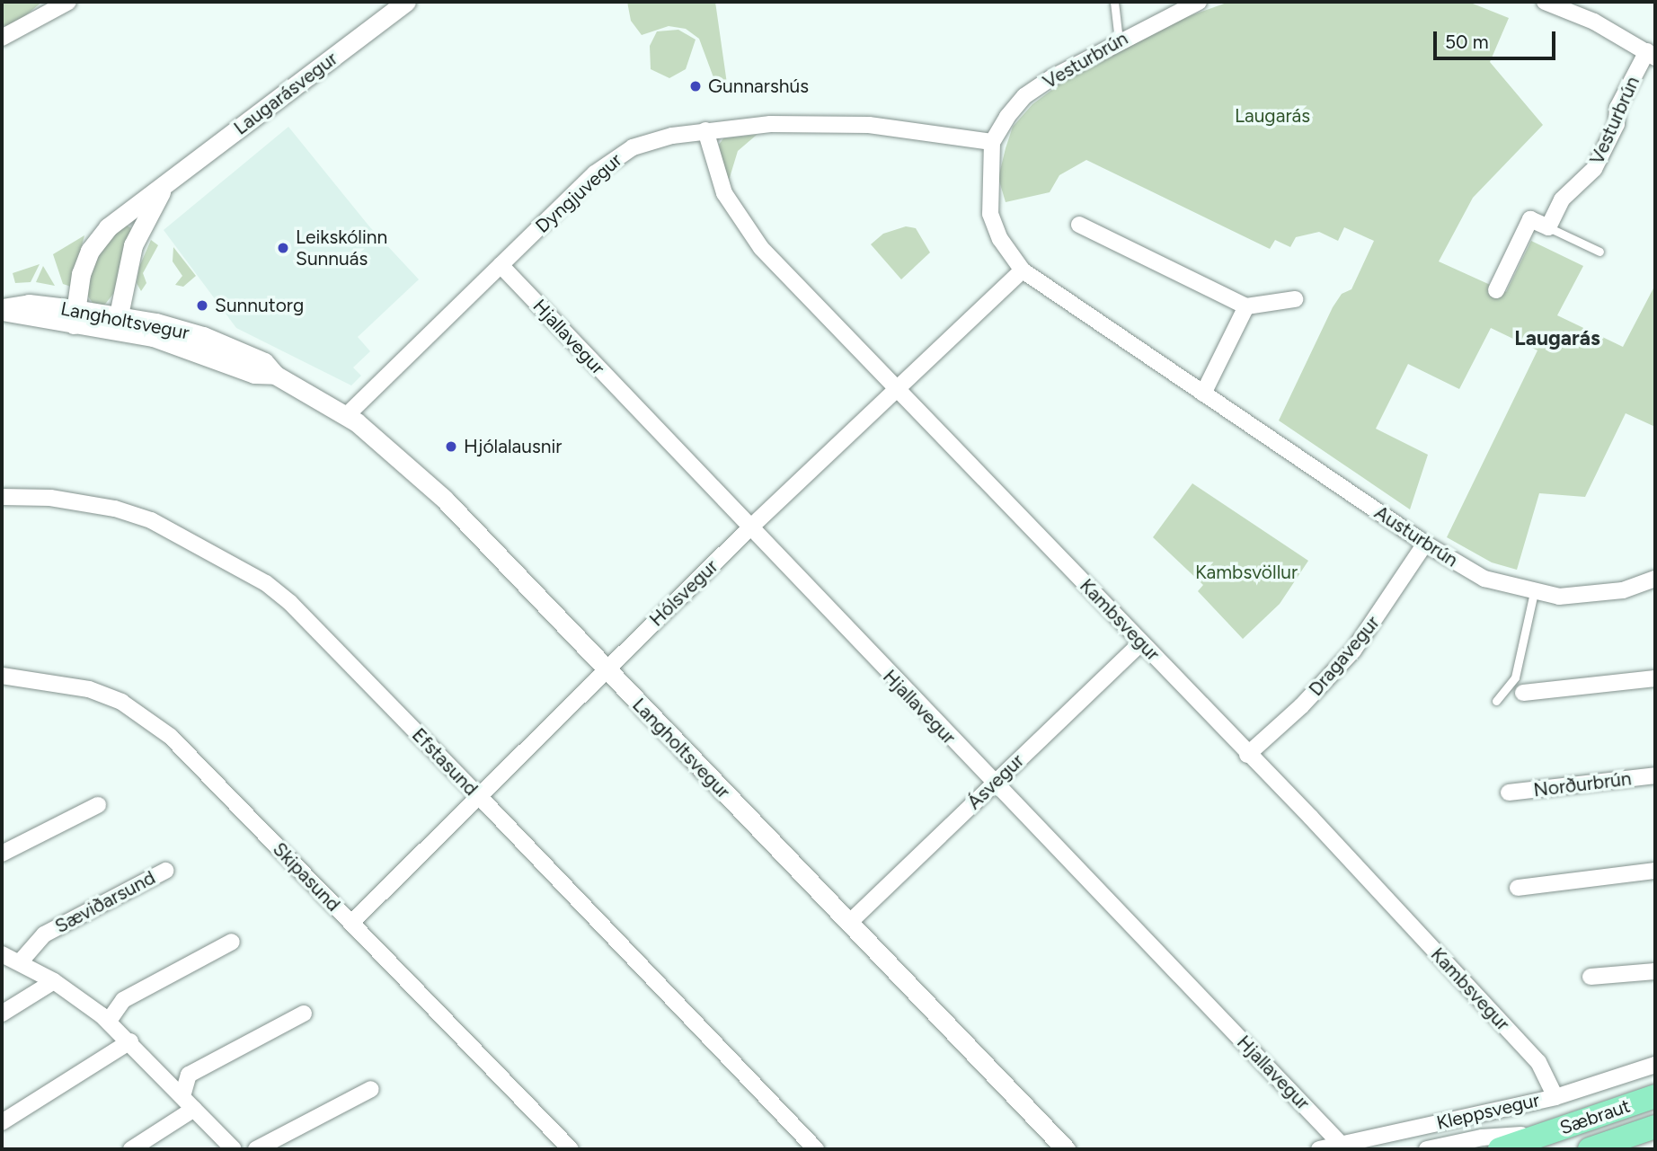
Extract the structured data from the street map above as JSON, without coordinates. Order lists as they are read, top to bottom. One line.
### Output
{"streets":{"main road":["Sæbraut"],"street":["Vesturbrún","Laugarásvegur","Dyngjuvegur","Langholtsvegur","Hjallavegur","Austurbrún","Hólsvegur","Kambsvegur","Dragavegur","Efstasund","Ásvegur","Norðurbrún","Skipasund","Sæviðarsund","Kleppsvegur"]},"crossings":[["Vesturbrún","Dyngjuvegur"],["Vesturbrún","Austurbrún"],["Laugarásvegur","Langholtsvegur"],["Dyngjuvegur","Langholtsvegur"],["Dyngjuvegur","Hjallavegur"],["Dyngjuvegur","Austurbrún"],["Dyngjuvegur","Kambsvegur"],["Langholtsvegur","Hólsvegur"],["Langholtsvegur","Ásvegur"],["Hjallavegur","Hólsvegur"],["Hjallavegur","Ásvegur"],["Hjallavegur","Kleppsvegur"],["Austurbrún","Hólsvegur"],["Austurbrún","Dragavegur"],["Hólsvegur","Kambsvegur"],["Hólsvegur","Efstasund"],["Hólsvegur","Skipasund"],["Kambsvegur","Dragavegur"],["Kambsvegur","Ásvegur"],["Kambsvegur","Kleppsvegur"],["Kleppsvegur","Sæbraut"]],"districts":["Laugarás"],"parks":["Laugarás","Kambsvöllur"],"places":["Gunnarshús","Leikskólinn Sunnuás","Sunnutorg","Hjólalausnir"],"scale_bar":"50 m"}
